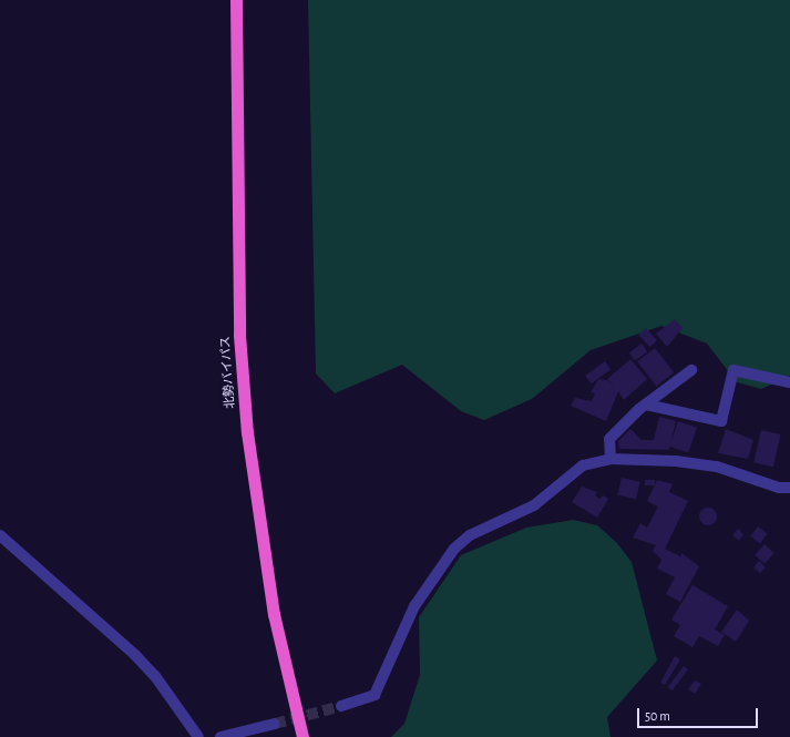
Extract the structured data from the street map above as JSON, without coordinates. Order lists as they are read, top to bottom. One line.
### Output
{"streets":{"highway":["北勢バイパス"]},"scale_bar":"50 m"}
